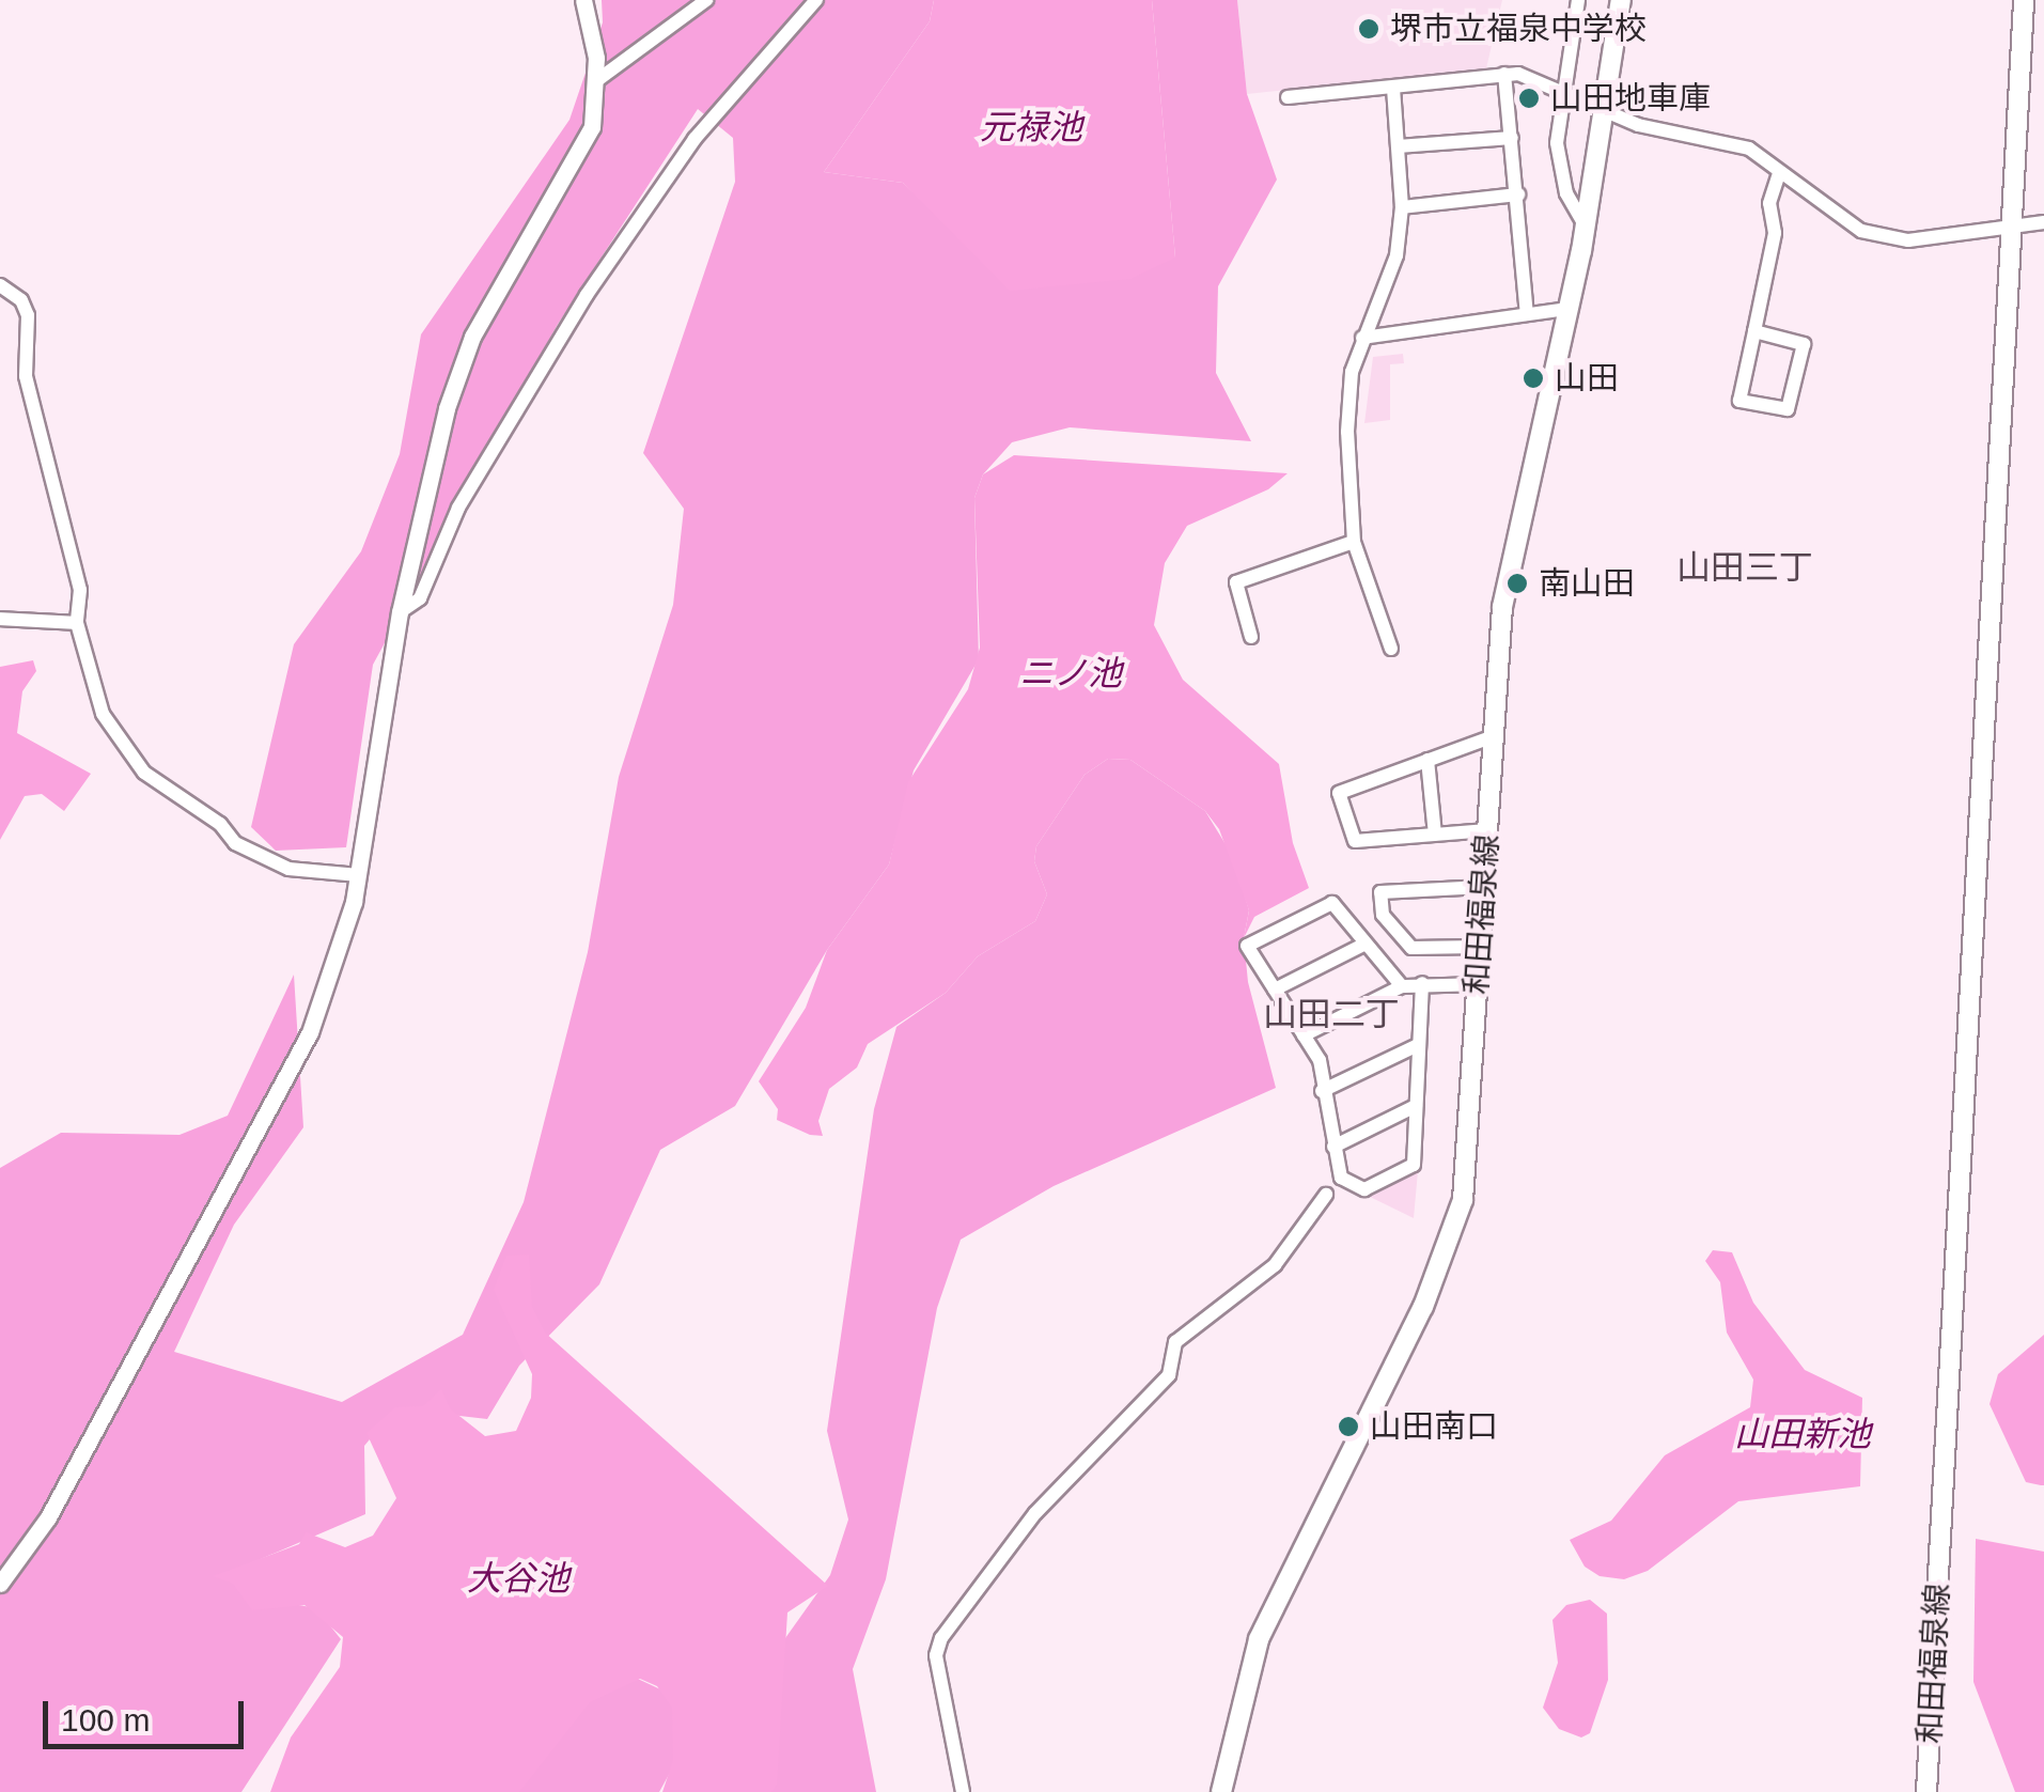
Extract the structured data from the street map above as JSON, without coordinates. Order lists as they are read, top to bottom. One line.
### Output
{"streets":{"main road":["和田福泉線"]},"districts":["山田三丁","山田二丁"],"water":["元禄池","ニノ池","山田新池","大谷池"],"places":["堺市立福泉中学校","山田地車庫","山田","南山田","山田南口"],"scale_bar":"100 m"}
